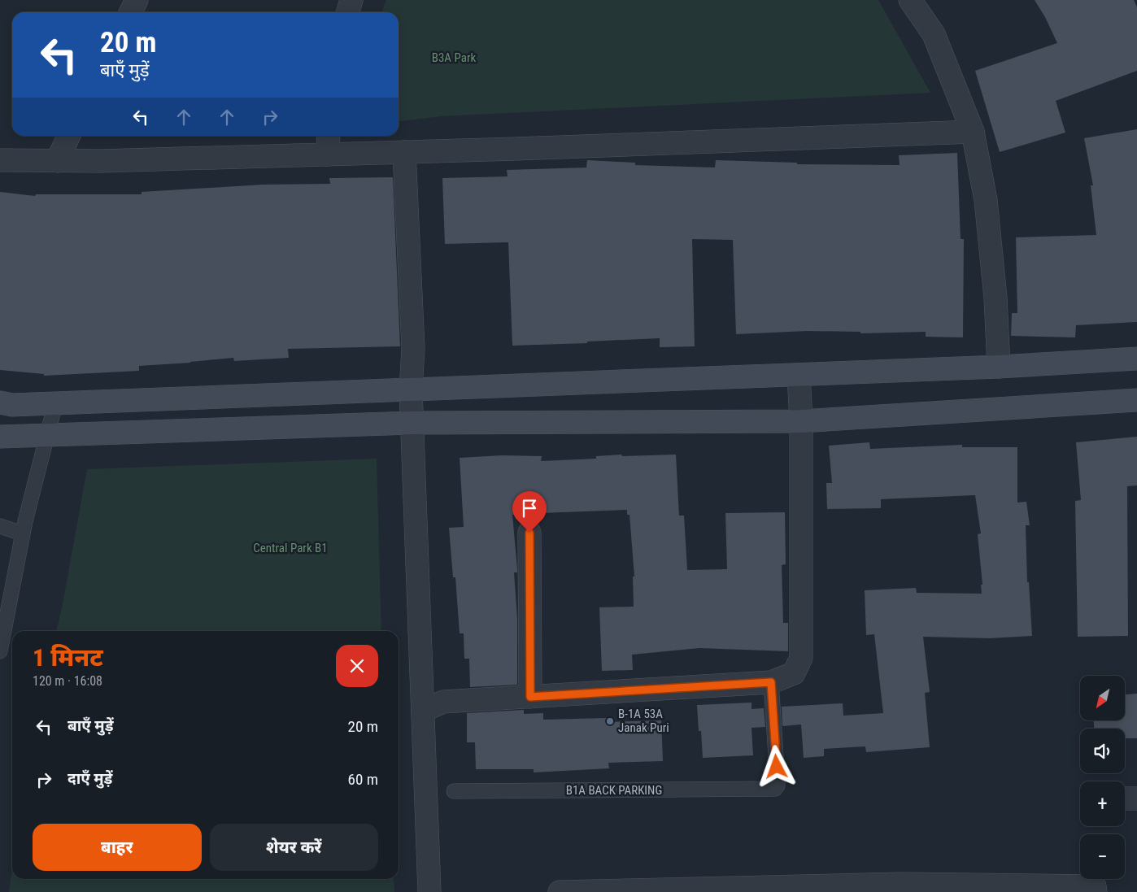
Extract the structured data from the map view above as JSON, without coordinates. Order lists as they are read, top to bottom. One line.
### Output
{"streets":{"lane":["B1A BACK PARKING"]},"parks":["B3A Park","Central Park B1"],"places":["B-1A 53A Janak Puri"],"north":"bottom left","page":{"turn":["20 m","बाएँ मुड़ें"],"heading":["1 मिनट","120 m · 16:08"],"map_buttons":["+","−"],"list":[{"name":"बाएँ मुड़ें","value":"20 m"},{"name":"दाएँ मुड़ें","value":"60 m"}],"buttons":["बाहर","शेयर करें"]}}
